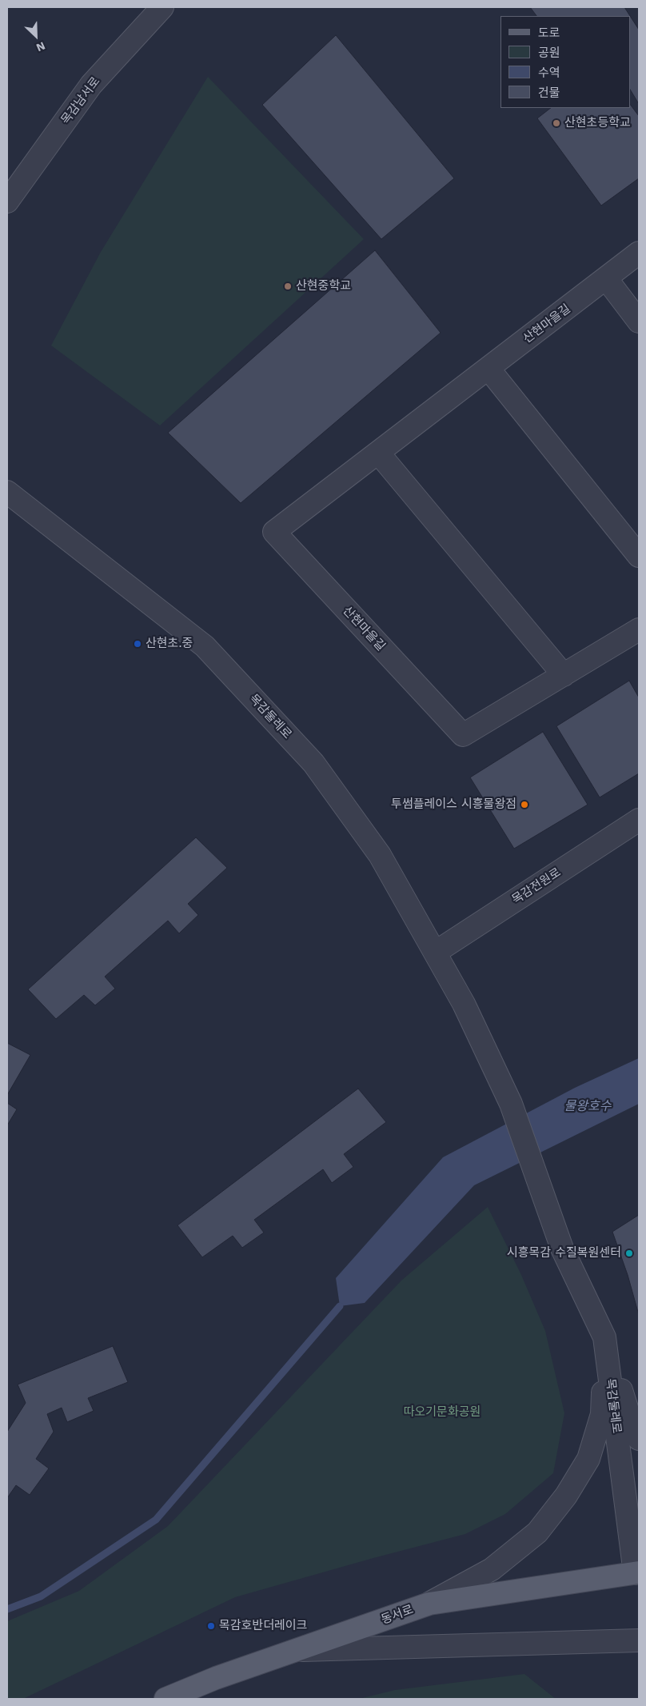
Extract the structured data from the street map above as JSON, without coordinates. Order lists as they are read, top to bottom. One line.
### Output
{"streets":{"main road":["동서로"],"street":["목감남서로","산현마을길","목감둘레로","목감전원로"]},"crossings":[["목감둘레로","목감전원로"],["목감둘레로","동서로"]],"water":["물왕호수"],"parks":["따오기문화공원"],"places":["산현초등학교","산현중학교","산현초.중","투썸플레이스 시흥물왕점","시흥목감 수질복원센터","목감호반더레이크"],"legend":["도로","공원","수역","건물"],"north":"bottom right"}
